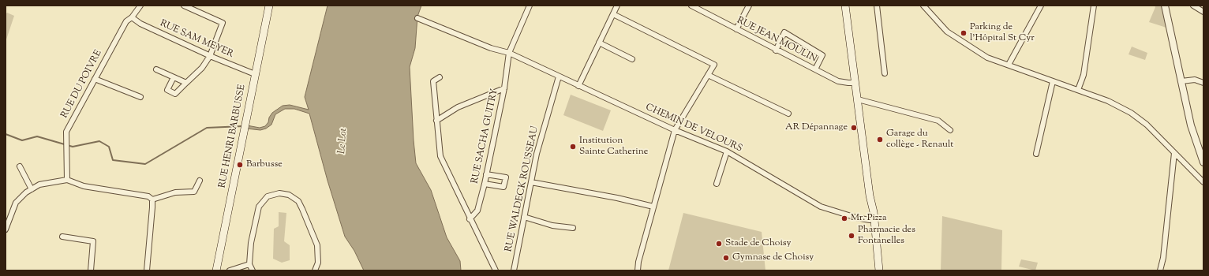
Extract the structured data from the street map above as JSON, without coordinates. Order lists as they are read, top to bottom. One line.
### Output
{"streets":{"main road":["RUE HENRI BARBUSSE"],"street":["RUE SAM MEYER","RUE JEAN MOULIN","RUE DU POIVRE","CHEMIN DE VELOURS","RUE SACHA GUITRY","RUE WALDECK ROUSSEAU"]},"crossings":[["RUE SAM MEYER","RUE DU POIVRE"],["RUE SAM MEYER","RUE HENRI BARBUSSE"],["CHEMIN DE VELOURS","RUE SACHA GUITRY"],["CHEMIN DE VELOURS","RUE WALDECK ROUSSEAU"]],"water":["Le Lot"],"places":["Parking de l'Hôpital St Cyr","AR Dépannage","Garage du collège - Renault","Institution Sainte Catherine","Barbusse","Mr. Pizza","Pharmacie des Fontanelles","Stade de Choisy","Gymnase de Choisy"]}
